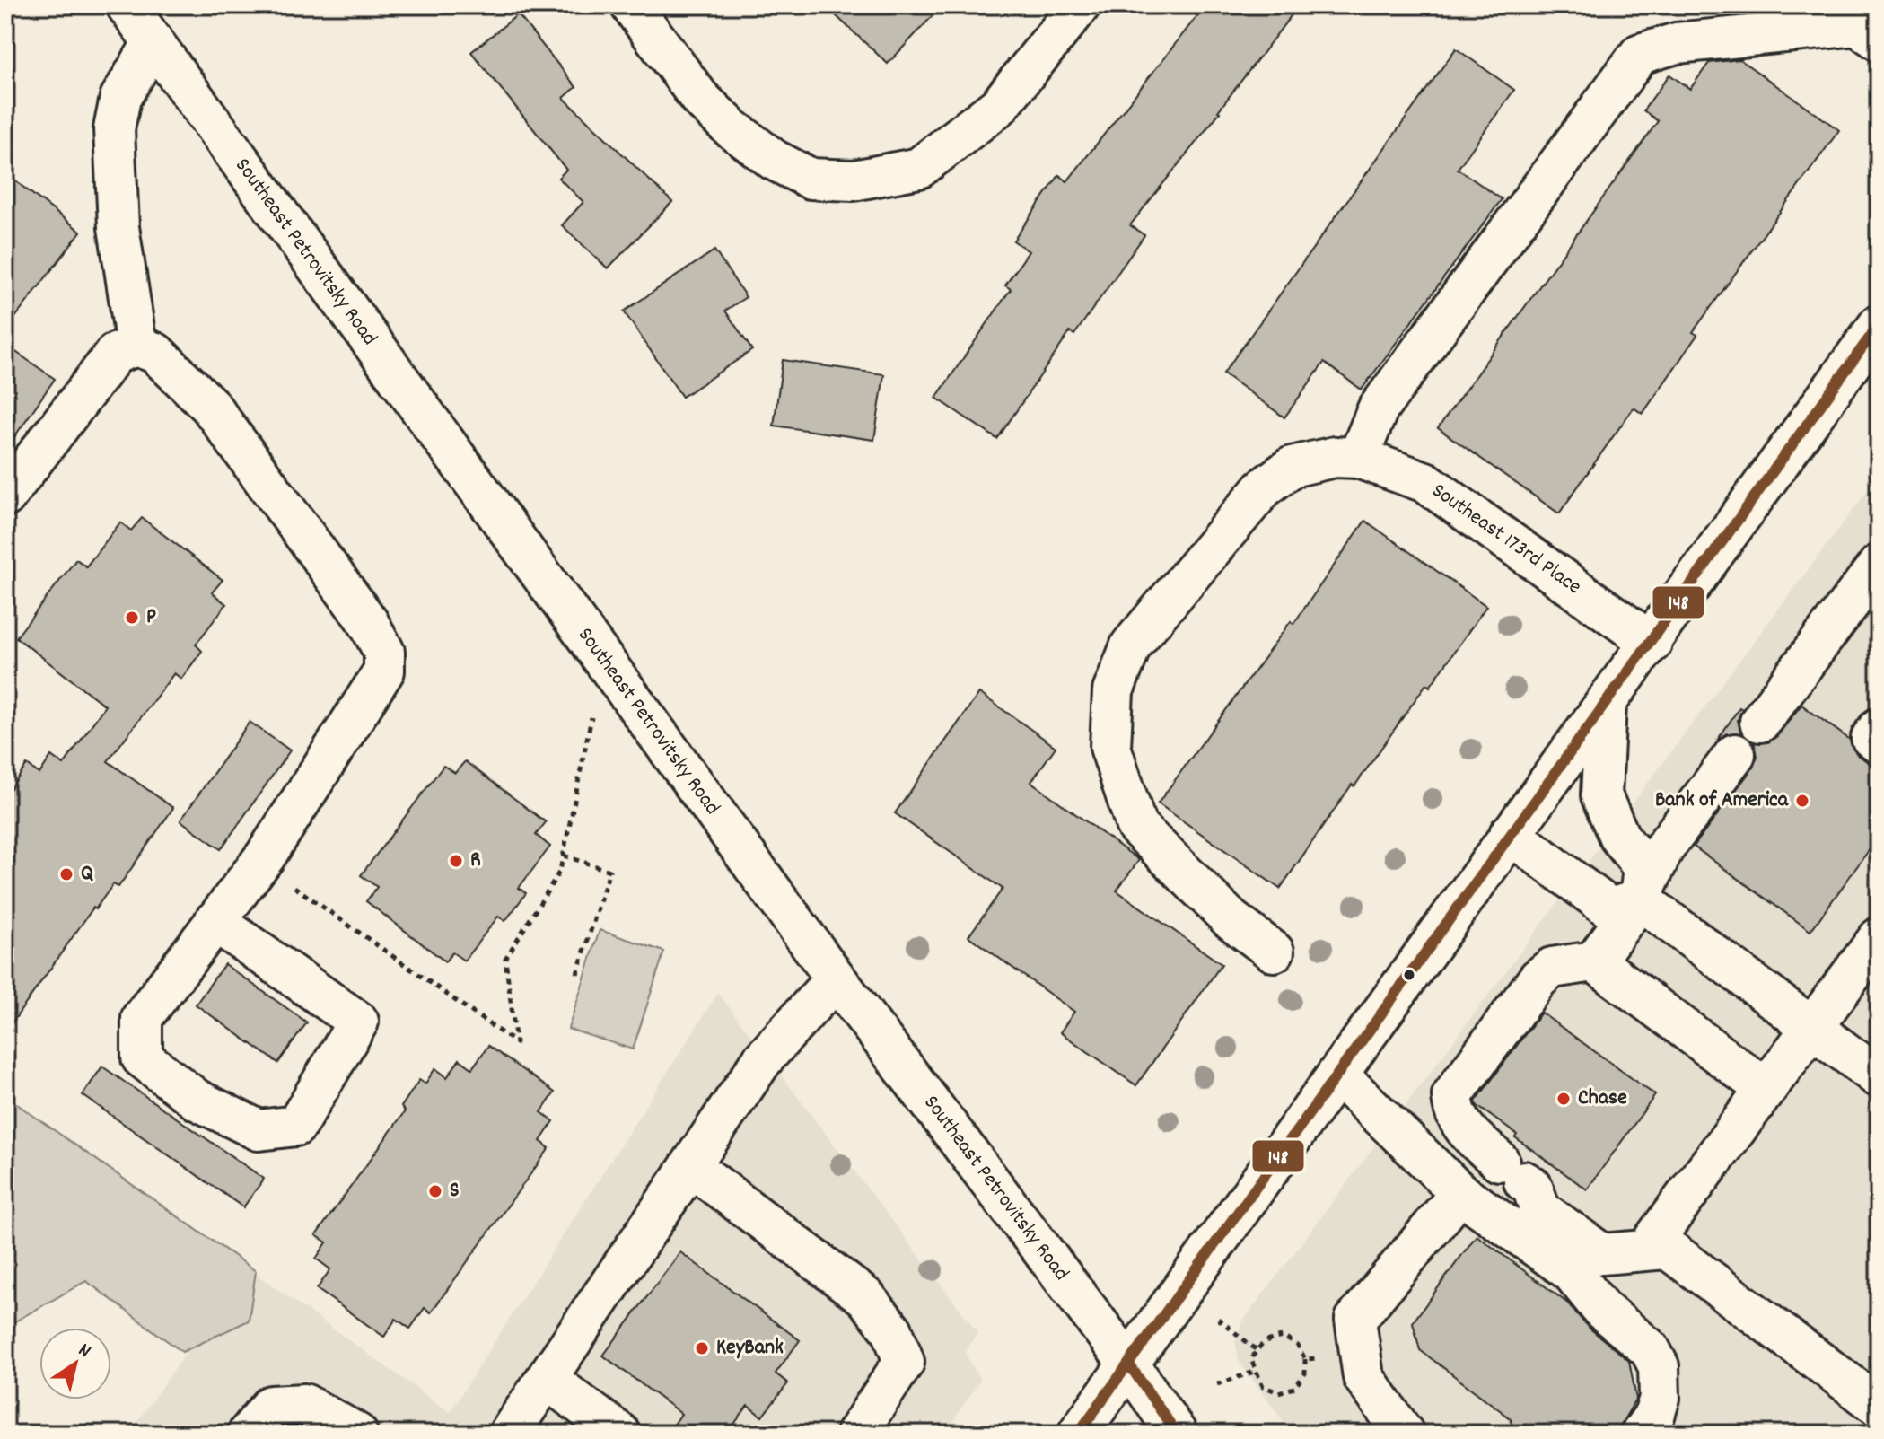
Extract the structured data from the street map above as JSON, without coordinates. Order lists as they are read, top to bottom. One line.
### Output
{"streets":{"main road":["Southeast Petrovitsky Road","Southeast 173rd Place"]},"places":["P","Bank of America","R","Q","Chase","S","KeyBank"],"lines":["transit line 148"],"north":"top right"}
